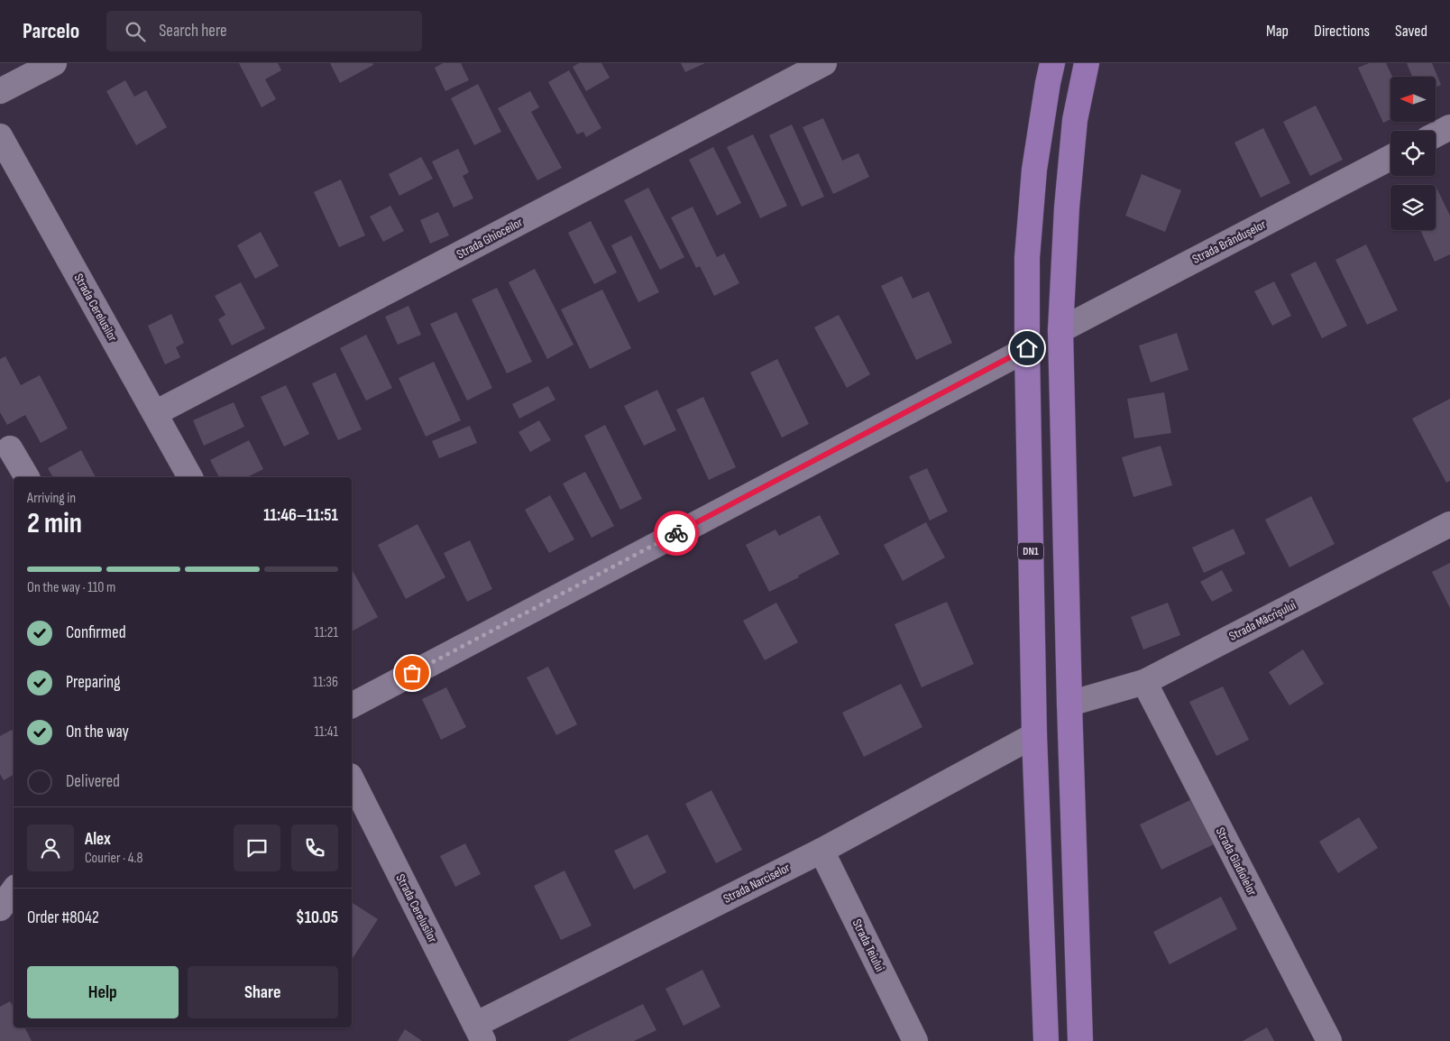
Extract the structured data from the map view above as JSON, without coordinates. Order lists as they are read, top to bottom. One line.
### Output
{"streets":{"highway":["DN1"],"street":["Strada Ghioceilor","Strada Brândușelor","Strada Cerelusilor","Strada Măcrișului","Strada Gladiolelor","Strada Narciselor","Strada Teiului"]},"crossings":[["Strada Ghioceilor","Strada Cerelusilor"],["Strada Cerelusilor","Strada Narciselor"],["DN1","Strada Narciselor"],["Strada Măcrișului","Strada Gladiolelor"],["Strada Narciselor","Strada Teiului"]],"north":"left","page":{"header":"Parcelo","search":"Search here","nav":["Map","Directions","Saved"],"heading":["2 min","Arriving in","11:46–11:51"],"panel":["Alex","Courier · 4.8","Order #8042","$10.05"],"bar":"On the way · 110 m","list":[["Confirmed","11:21"],["Preparing","11:36"],["On the way","11:41"],"Delivered"],"buttons":["Help","Share"]}}
